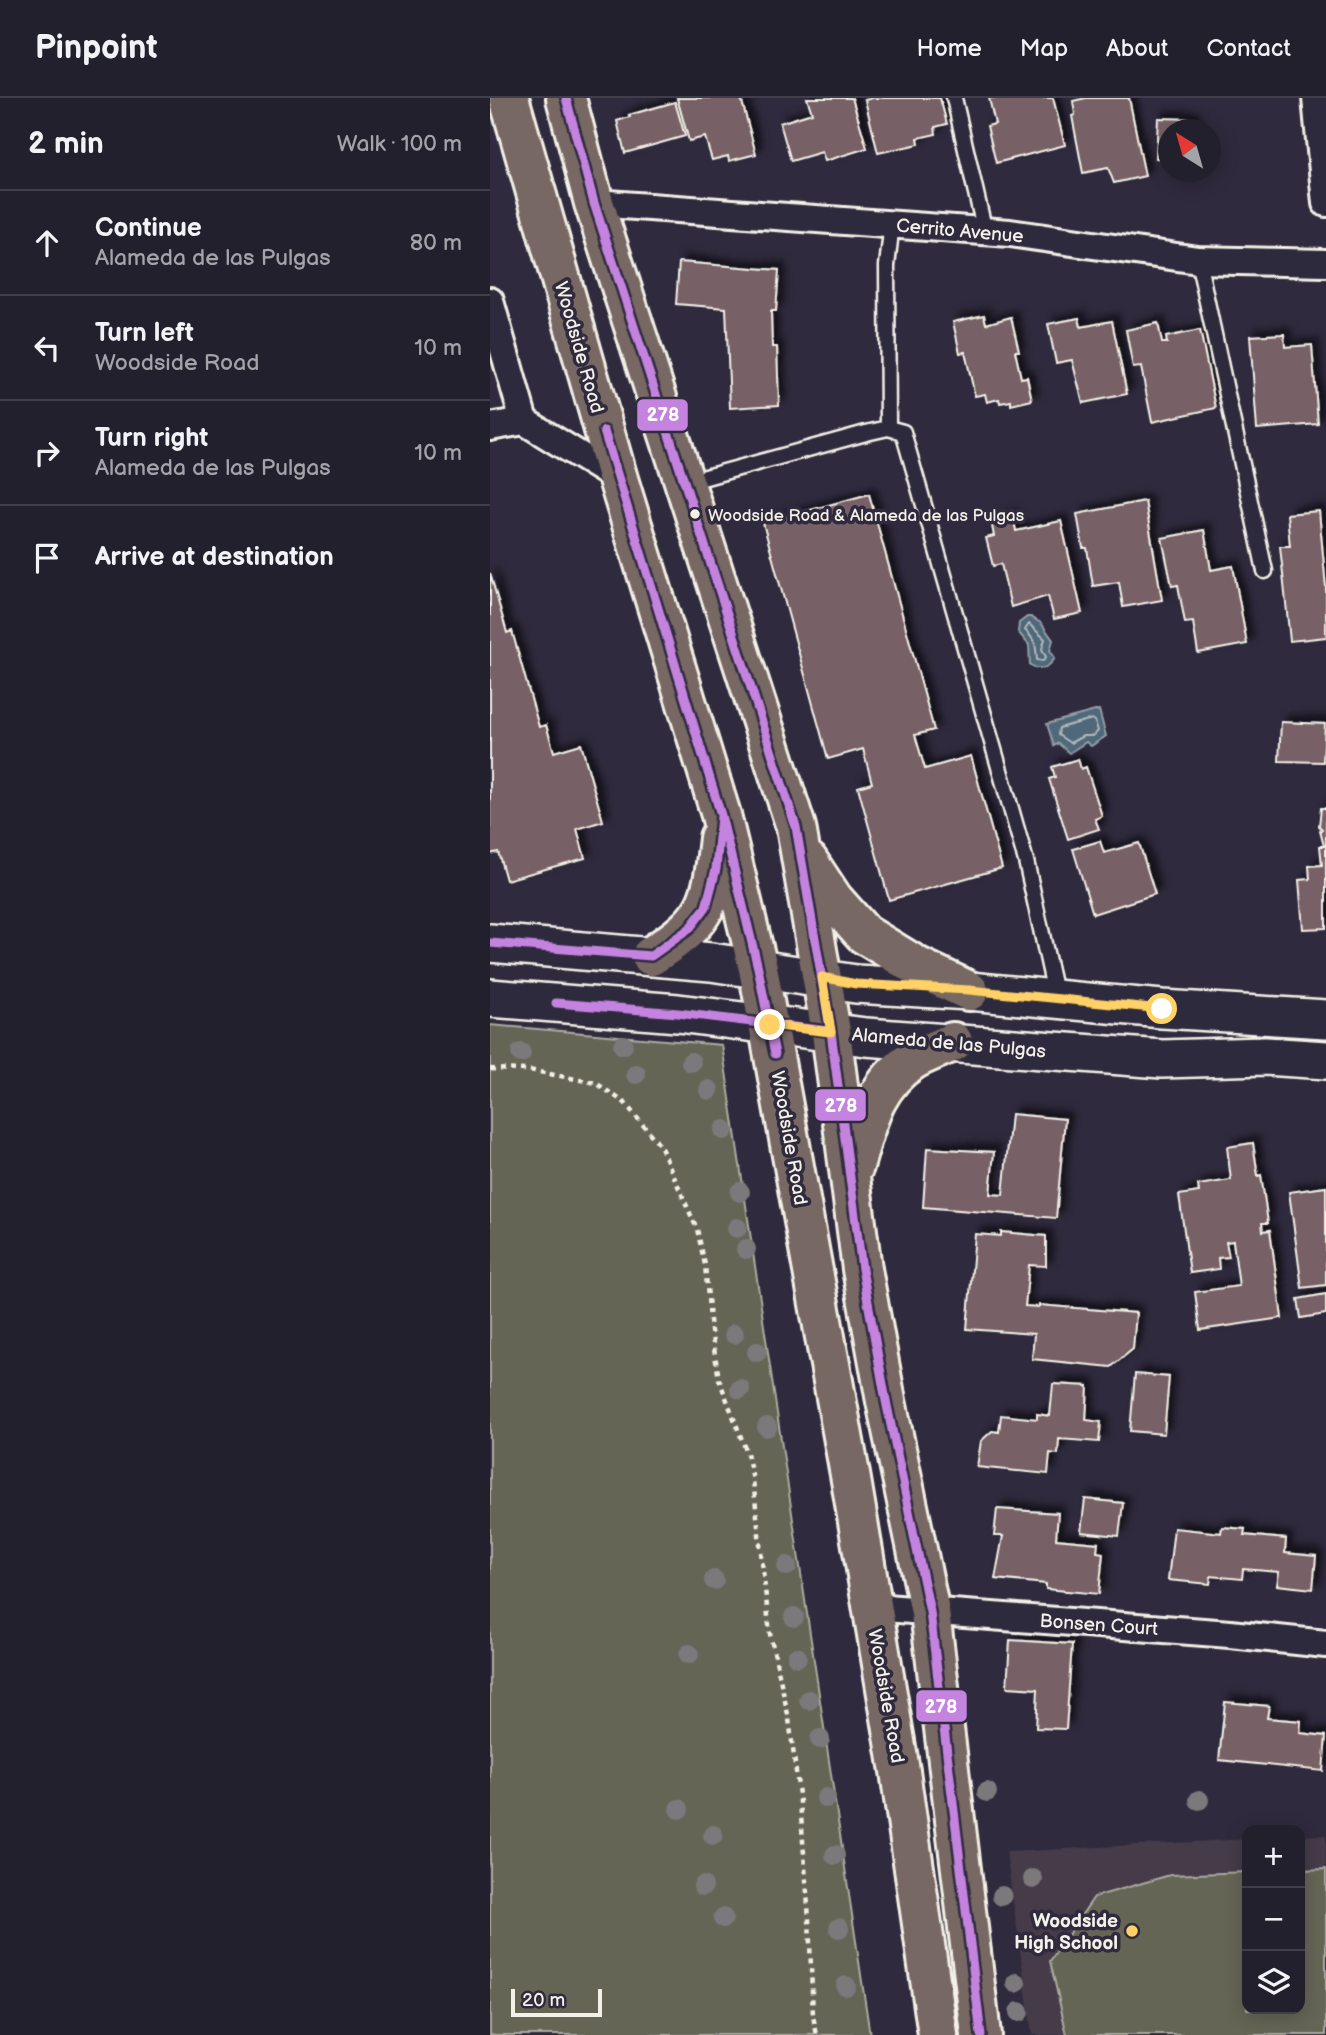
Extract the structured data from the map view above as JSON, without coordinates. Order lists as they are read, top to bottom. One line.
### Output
{"streets":{"main road":["Woodside Road","Alameda de las Pulgas"],"street":["Cerrito Avenue","Bonsen Court"]},"crossings":[["Woodside Road","Alameda de las Pulgas"],["Woodside Road","Bonsen Court"]],"places":["Woodside Road & Alameda de las Pulgas","Woodside High School"],"lines":["transit line 278"],"scale_bar":"20 m","north":"top left","page":{"header":"Pinpoint","nav":["Home","Map","About","Contact"],"heading":["2 min","Walk · 100 m"],"list":[["Continue","Alameda de las Pulgas","80 m"],["Turn left","Woodside Road","10 m"],["Turn right","Alameda de las Pulgas","10 m"],"Arrive at destination"],"map_buttons":["+","−"],"scale":"20 m"}}
